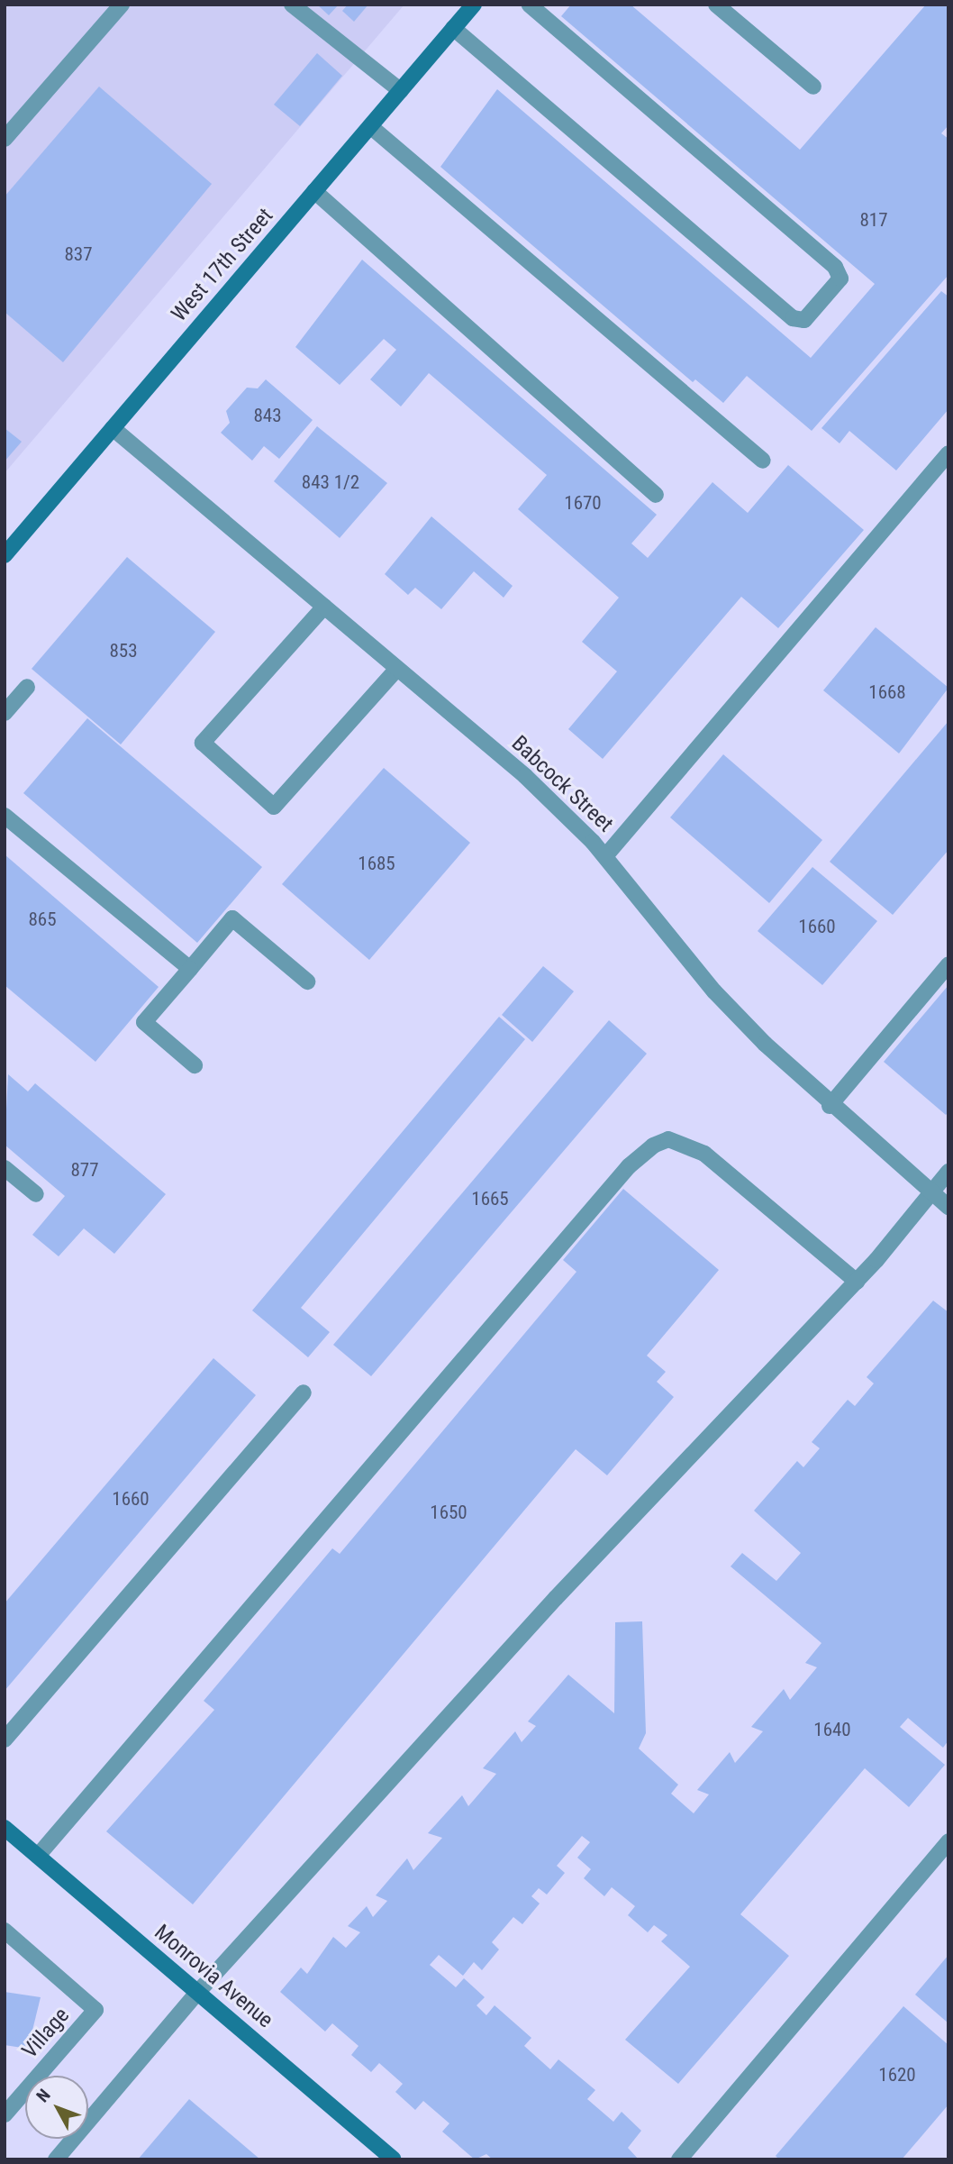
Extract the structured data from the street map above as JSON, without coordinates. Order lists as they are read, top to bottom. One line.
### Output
{"streets":{"street":["West 17th Street","Babcock Street","Monrovia Avenue","Village"]},"crossings":[["West 17th Street","Babcock Street"]],"house_numbers":["817","837","843","843 1/2","1670","853","1668","1685","865","1660","877","1665","1660","1650","1640","1620"],"north":"top left"}
